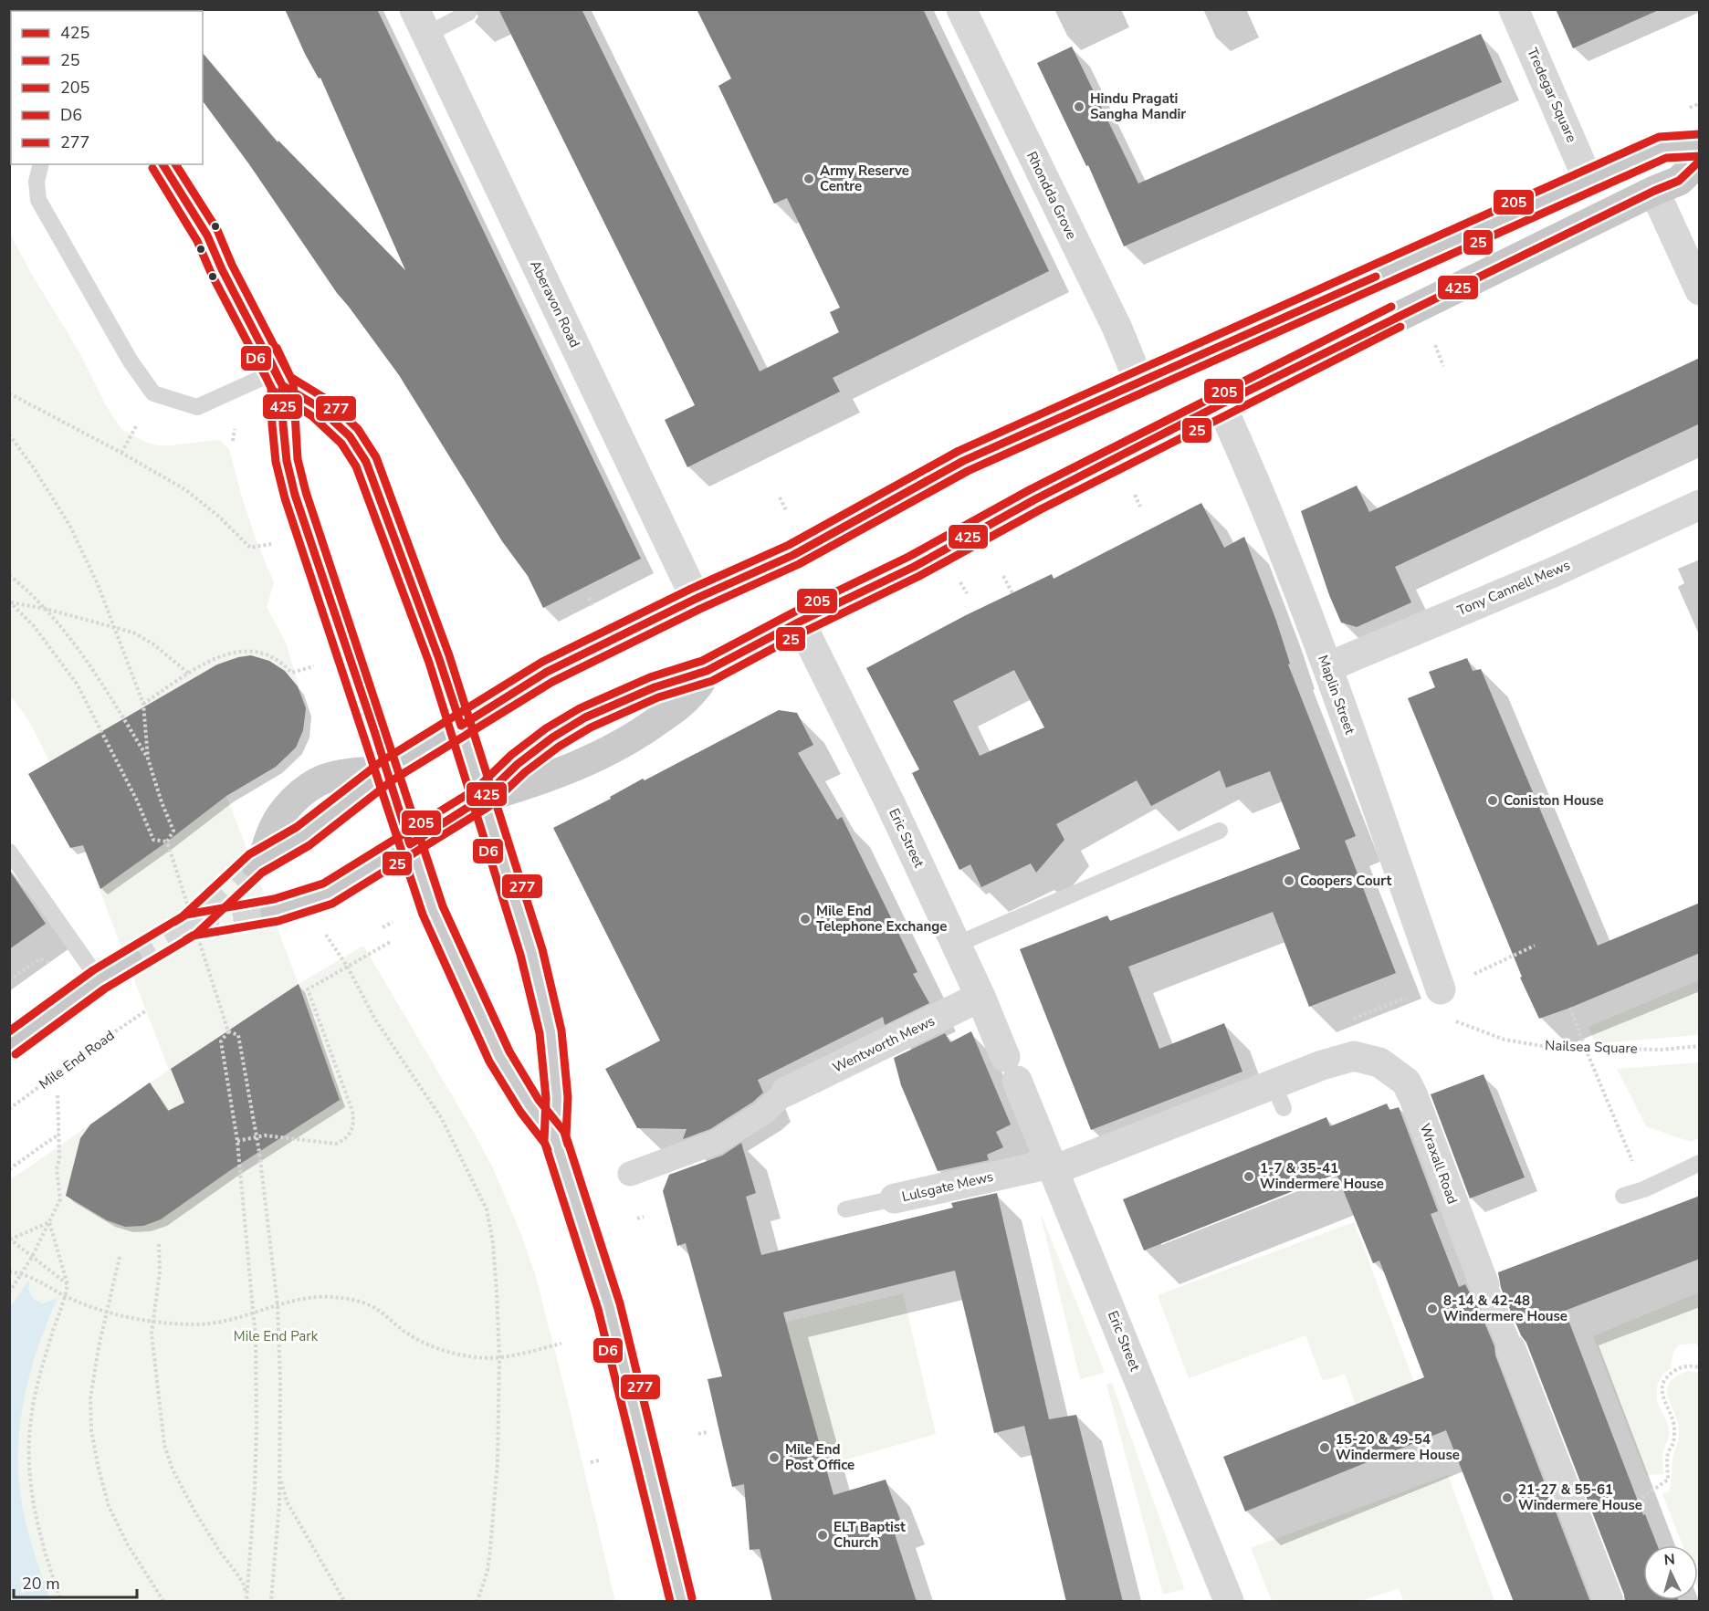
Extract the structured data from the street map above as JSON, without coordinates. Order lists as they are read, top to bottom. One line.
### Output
{"streets":{"street":["Tredegar Square","Rhondda Grove","Aberavon Road","Tony Cannell Mews","Maplin Street","Eric Street","Wentworth Mews","Wraxall Road","Lulsgate Mews"],"path":["Nailsea Square","Mile End Road"]},"crossings":[["Tony Cannell Mews","Maplin Street"],["Maplin Street","Nailsea Square"],["Eric Street","Wentworth Mews"],["Eric Street","Wraxall Road"],["Eric Street","Lulsgate Mews"],["Wraxall Road","Lulsgate Mews"]],"parks":["Mile End Park"],"places":["Hindu Pragati Sangha Mandir","Army Reserve Centre","Coniston House","Coopers Court","Mile End Telephone Exchange","1-7 & 35-41 Windermere House","8-14 & 42-48 Windermere House","15-20 & 49-54 Windermere House","Mile End Post Office","21-27 & 55-61 Windermere House","ELT Baptist Church"],"lines":["transit line 205","transit line 25","transit line 425","transit line 277","transit line D6"],"legend":["425","25","205","D6","277"],"scale_bar":"20 m","north":"top"}
